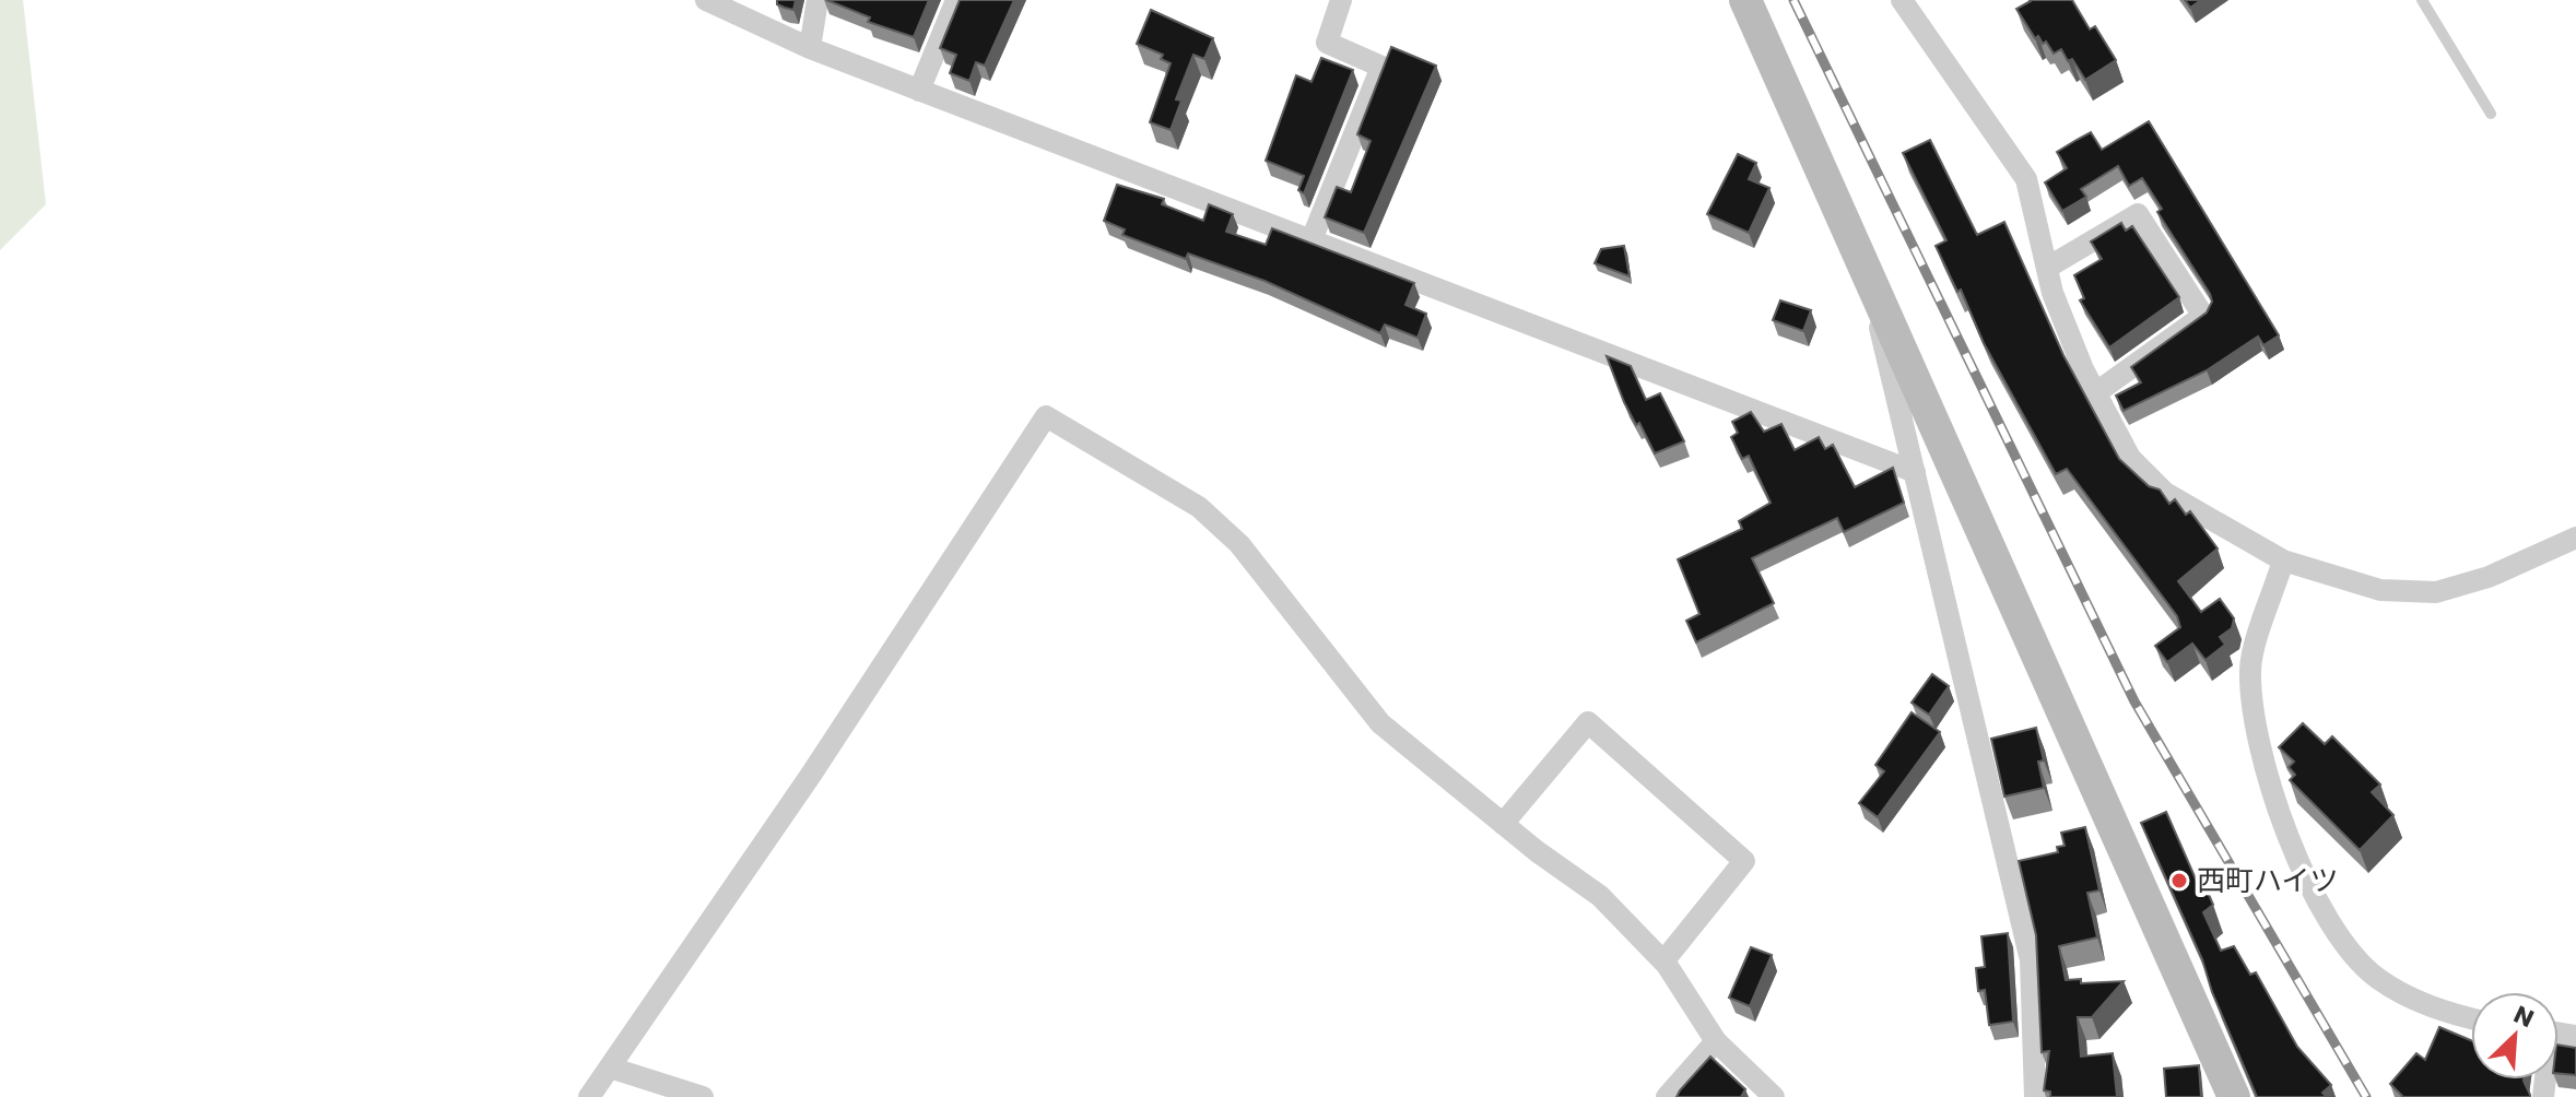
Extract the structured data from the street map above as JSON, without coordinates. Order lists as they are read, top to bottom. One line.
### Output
{"places":["西町ハイツ"],"north":"top right"}
